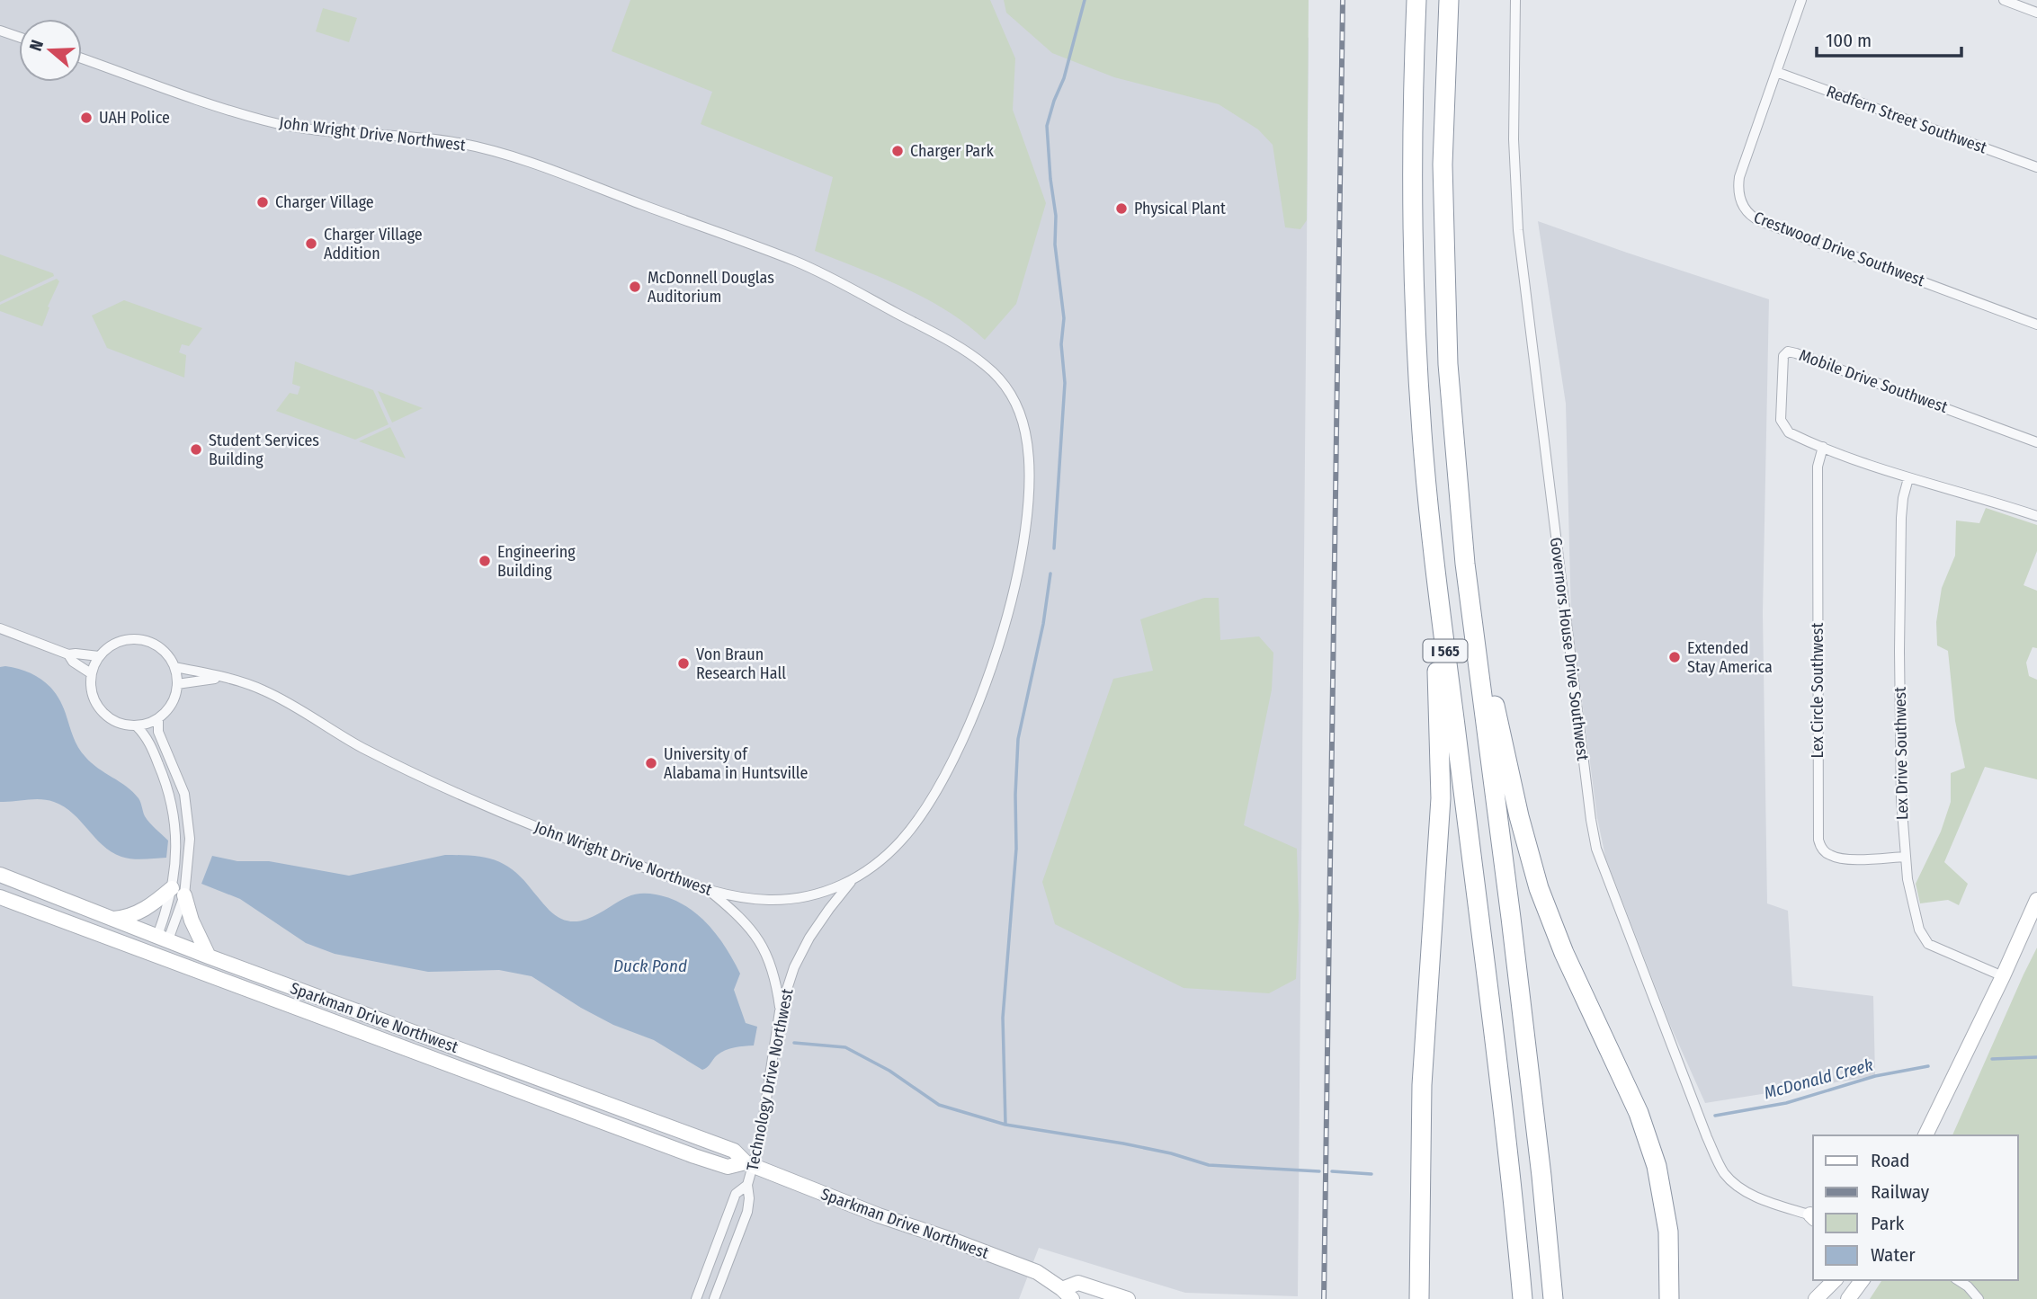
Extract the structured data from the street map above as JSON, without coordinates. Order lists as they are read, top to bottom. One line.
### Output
{"streets":{"highway":["I 565"],"main road":["Sparkman Drive Northwest"],"street":["Redfern Street Southwest","John Wright Drive Northwest","Crestwood Drive Southwest","Mobile Drive Southwest","Governors House Drive Southwest","Lex Circle Southwest","Lex Drive Southwest","Technology Drive Northwest"]},"crossings":[["Redfern Street Southwest","Crestwood Drive Southwest"],["John Wright Drive Northwest","Technology Drive Northwest"],["Mobile Drive Southwest","Lex Circle Southwest"],["Mobile Drive Southwest","Lex Drive Southwest"],["Lex Circle Southwest","Lex Drive Southwest"],["Sparkman Drive Northwest","Technology Drive Northwest"]],"water":["Duck Pond","McDonald Creek"],"places":["UAH Police","Charger Park","Charger Village","Physical Plant","Charger Village Addition","McDonnell Douglas Auditorium","Student Services Building","Engineering Building","Extended Stay America","Von Braun Research Hall","University of Alabama in Huntsville"],"legend":["Road","Railway","Park","Water"],"scale_bar":"100 m","north":"left"}
